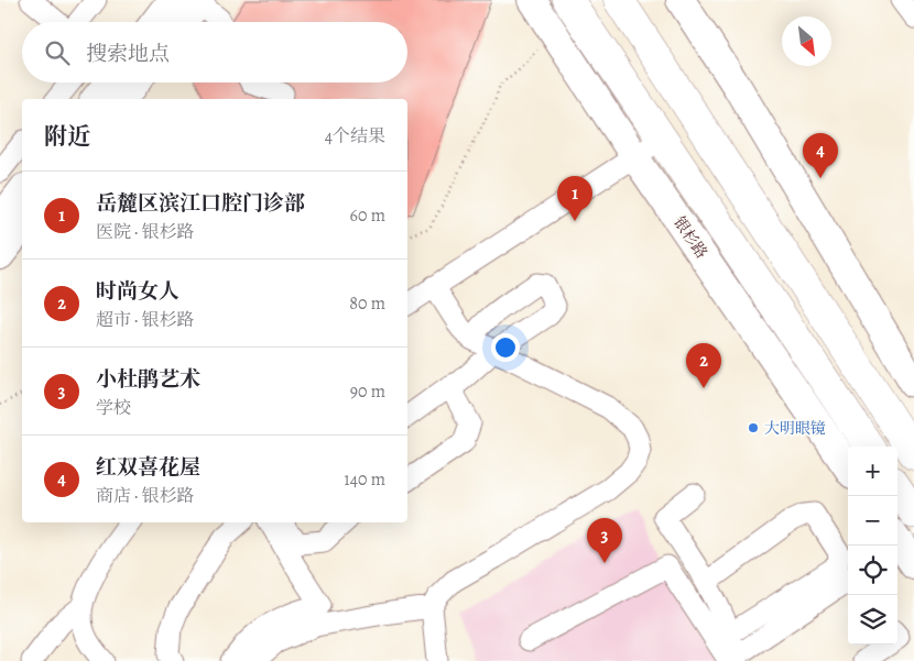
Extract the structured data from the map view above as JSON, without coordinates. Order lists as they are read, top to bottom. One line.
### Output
{"streets":{"main road":["银杉路"]},"places":["大明眼镜"],"north":"bottom right","page":{"search":"搜索地点","heading":["附近","4个结果"],"pins":["4","1","2","3"],"list":[{"mark":"1","name":"岳麓区滨江口腔门诊部","note":"医院 · 银杉路","value":"60 m"},{"mark":"2","name":"时尚女人","note":"超市 · 银杉路","value":"80 m"},{"mark":"3","name":"小杜鹃艺术","note":"学校","value":"90 m"},{"mark":"4","name":"红双喜花屋","note":"商店 · 银杉路","value":"140 m"}],"map_buttons":["+","−"]}}
